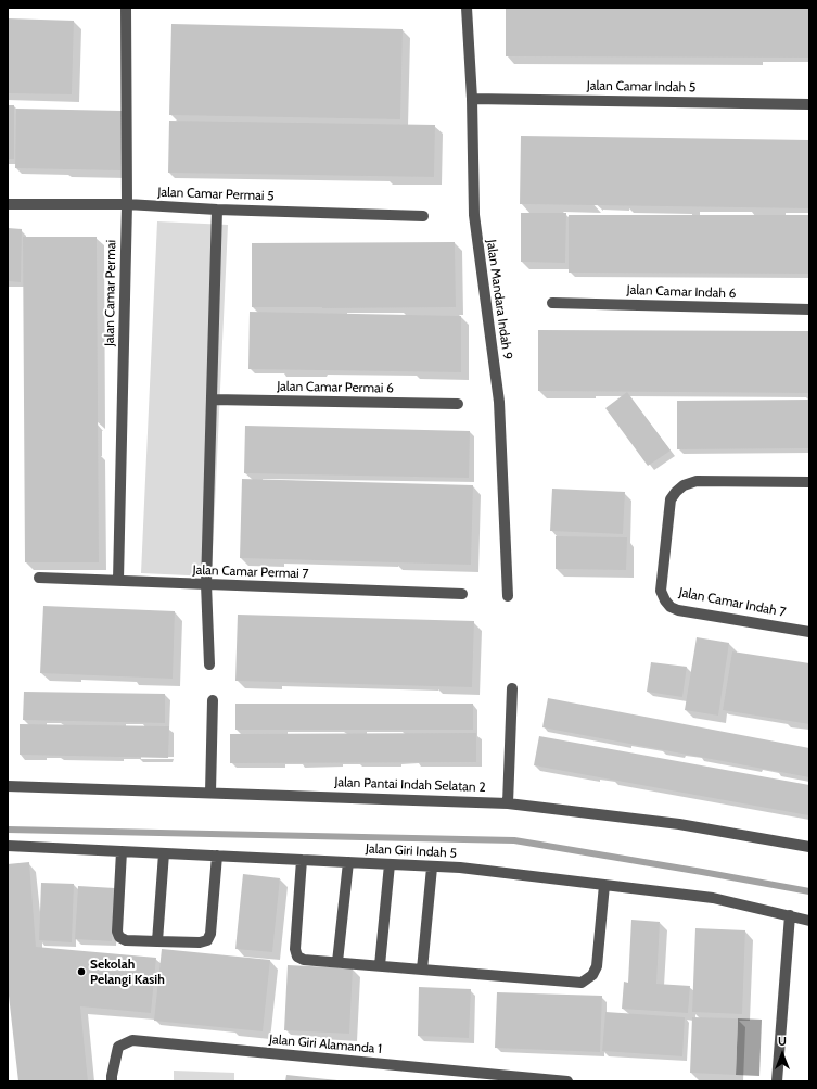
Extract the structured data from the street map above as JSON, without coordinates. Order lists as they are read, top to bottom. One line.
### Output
{"streets":{"street":["Jalan Camar Indah 5","Jalan Camar Permai 5","Jalan Camar Indah 6","Jalan Camar Permai","Jalan Mandara Indah 9","Jalan Camar Permai 6","Jalan Camar Permai 7","Jalan Camar Indah 7","Jalan Pantai Indah Selatan 2","Jalan Giri Indah 5","Jalan Giri Alamanda 1"]},"crossings":[["Jalan Camar Indah 5","Jalan Mandara Indah 9"],["Jalan Camar Permai 5","Jalan Camar Permai"],["Jalan Camar Permai","Jalan Camar Permai 7"]],"places":["Sekolah Pelangi Kasih"],"north":"top"}
